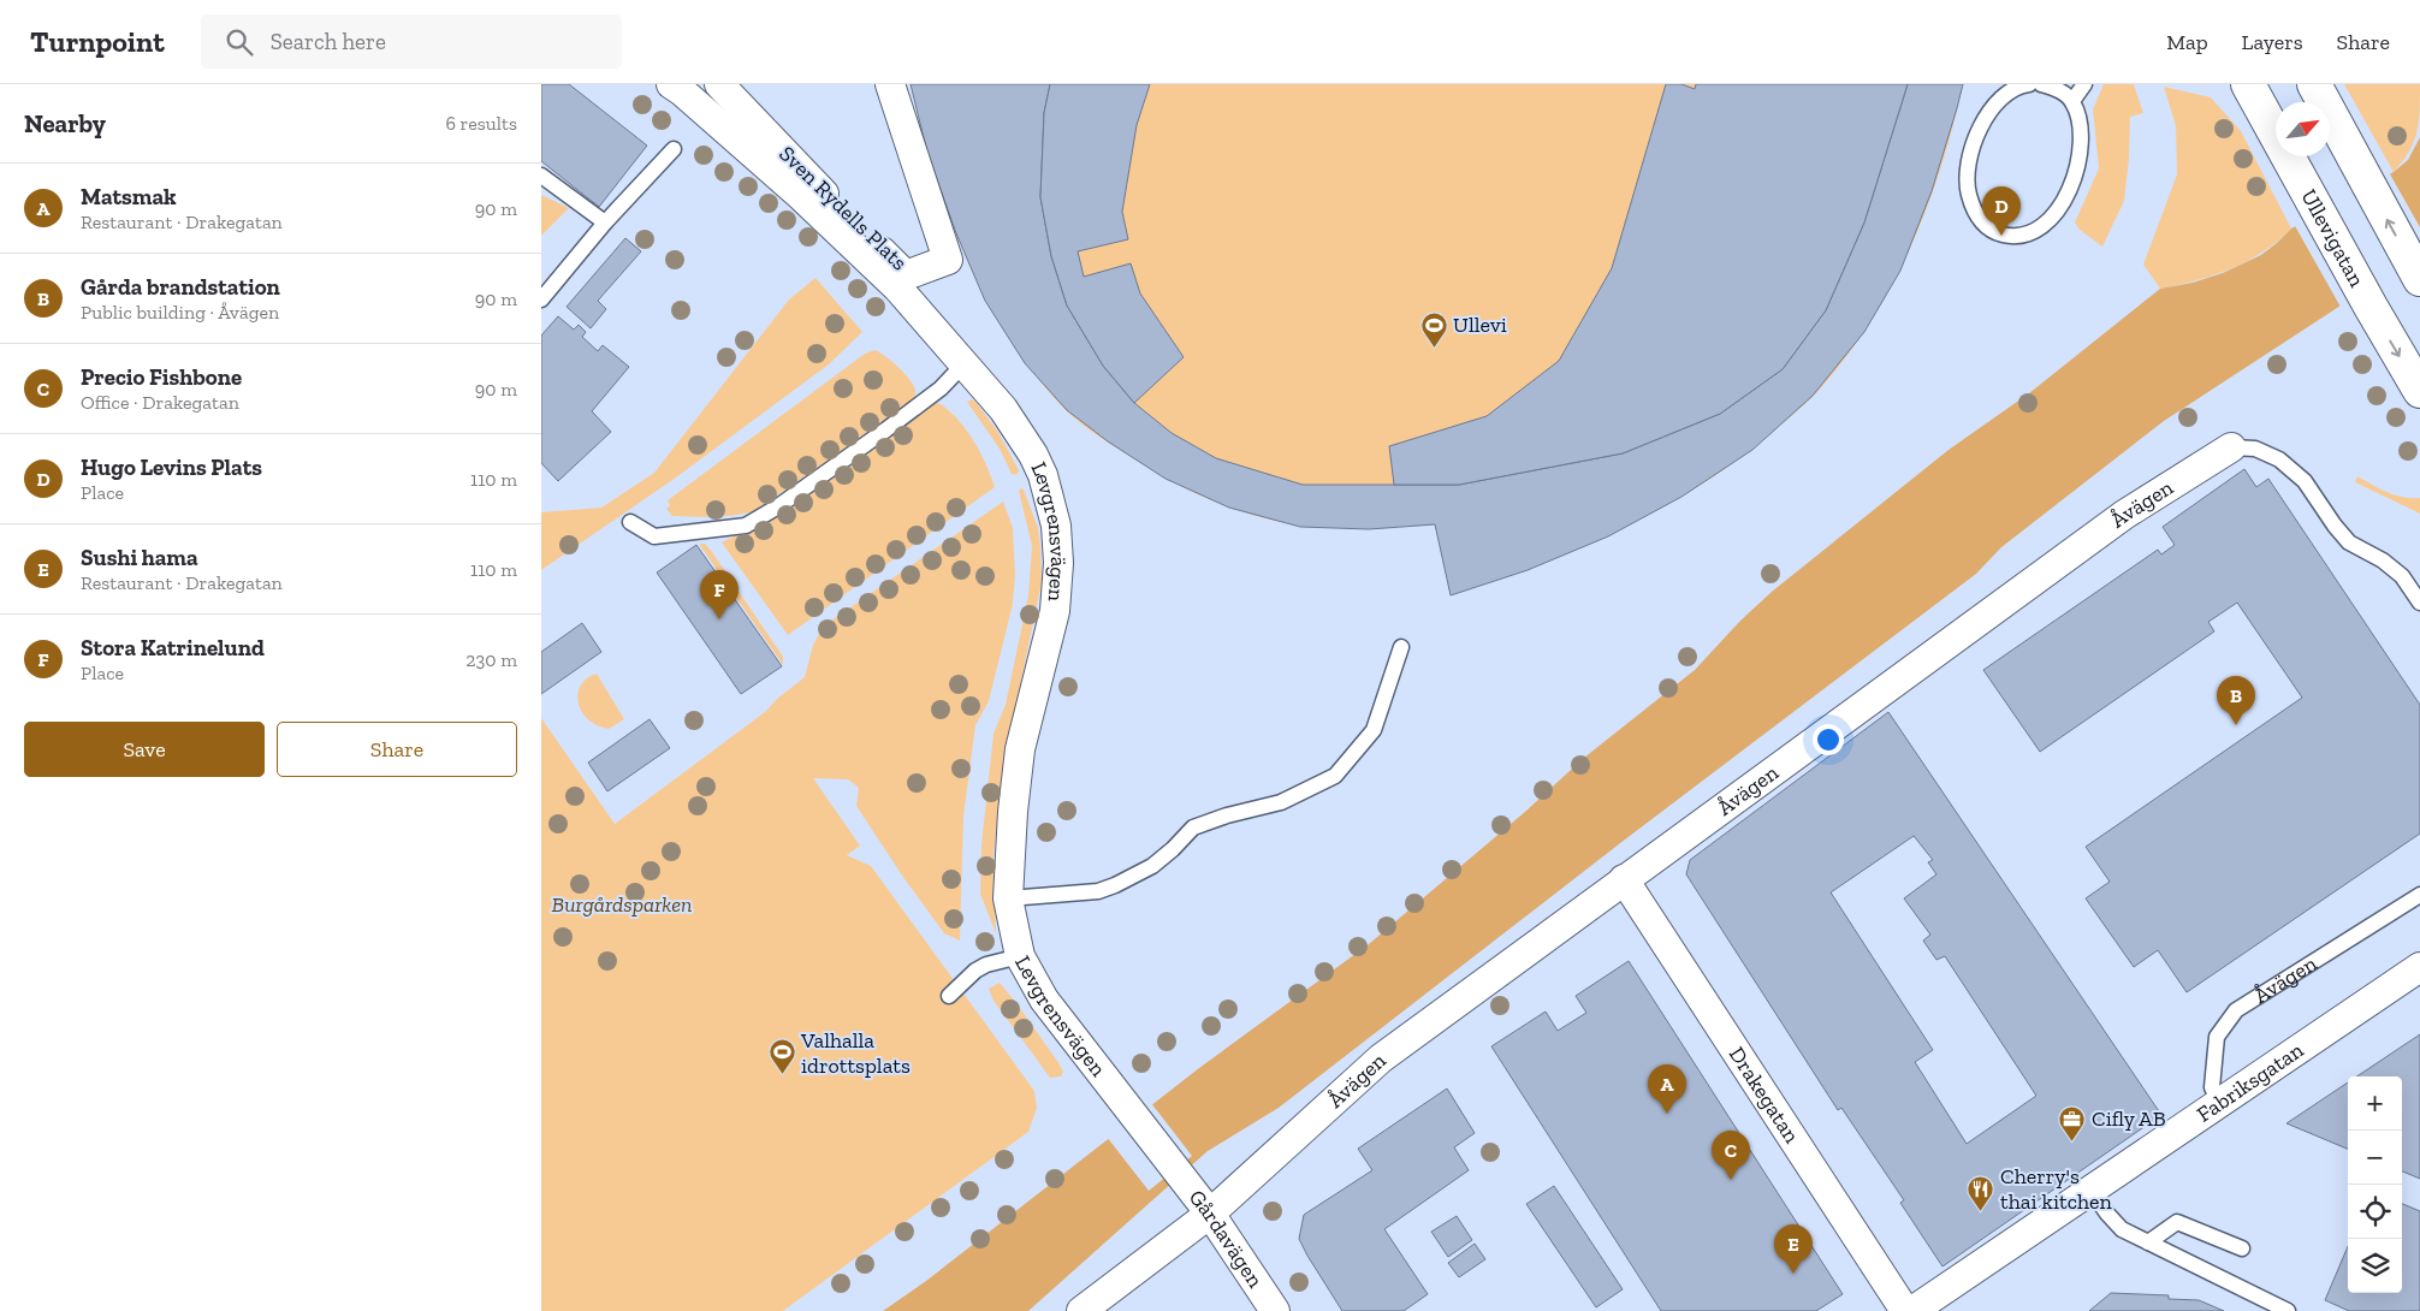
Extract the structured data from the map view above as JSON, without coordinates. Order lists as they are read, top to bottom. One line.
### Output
{"streets":{"main road":["Ullevigatan"],"street":["Sven Rydells Plats","Åvägen","Levgrensvägen","Fabriksgatan","Drakegatan","Gårdavägen"]},"crossings":[["Åvägen","Fabriksgatan"],["Åvägen","Drakegatan"],["Åvägen","Gårdavägen"],["Levgrensvägen","Gårdavägen"]],"parks":["Burgårdsparken"],"places":{"sports":["Ullevi","Valhalla idrottsplats"],"office":["Cifly AB"],"restaurant":["Cherry's thai kitchen"]},"north":"top right","page":{"header":"Turnpoint","search":"Search here","nav":["Map","Layers","Share"],"heading":["Nearby","6 results"],"list":[{"mark":"A","name":"Matsmak","note":"Restaurant · Drakegatan","value":"90 m"},{"mark":"B","name":"Gårda brandstation","note":"Public building · Åvägen","value":"90 m"},{"mark":"C","name":"Precio Fishbone","note":"Office · Drakegatan","value":"90 m"},{"mark":"D","name":"Hugo Levins Plats","note":"Place","value":"110 m"},{"mark":"E","name":"Sushi hama","note":"Restaurant · Drakegatan","value":"110 m"},{"mark":"F","name":"Stora Katrinelund","note":"Place","value":"230 m"}],"pins":["D","F","B","A","C","E"],"buttons":["Save","Share"],"map_buttons":["+","−"]}}
